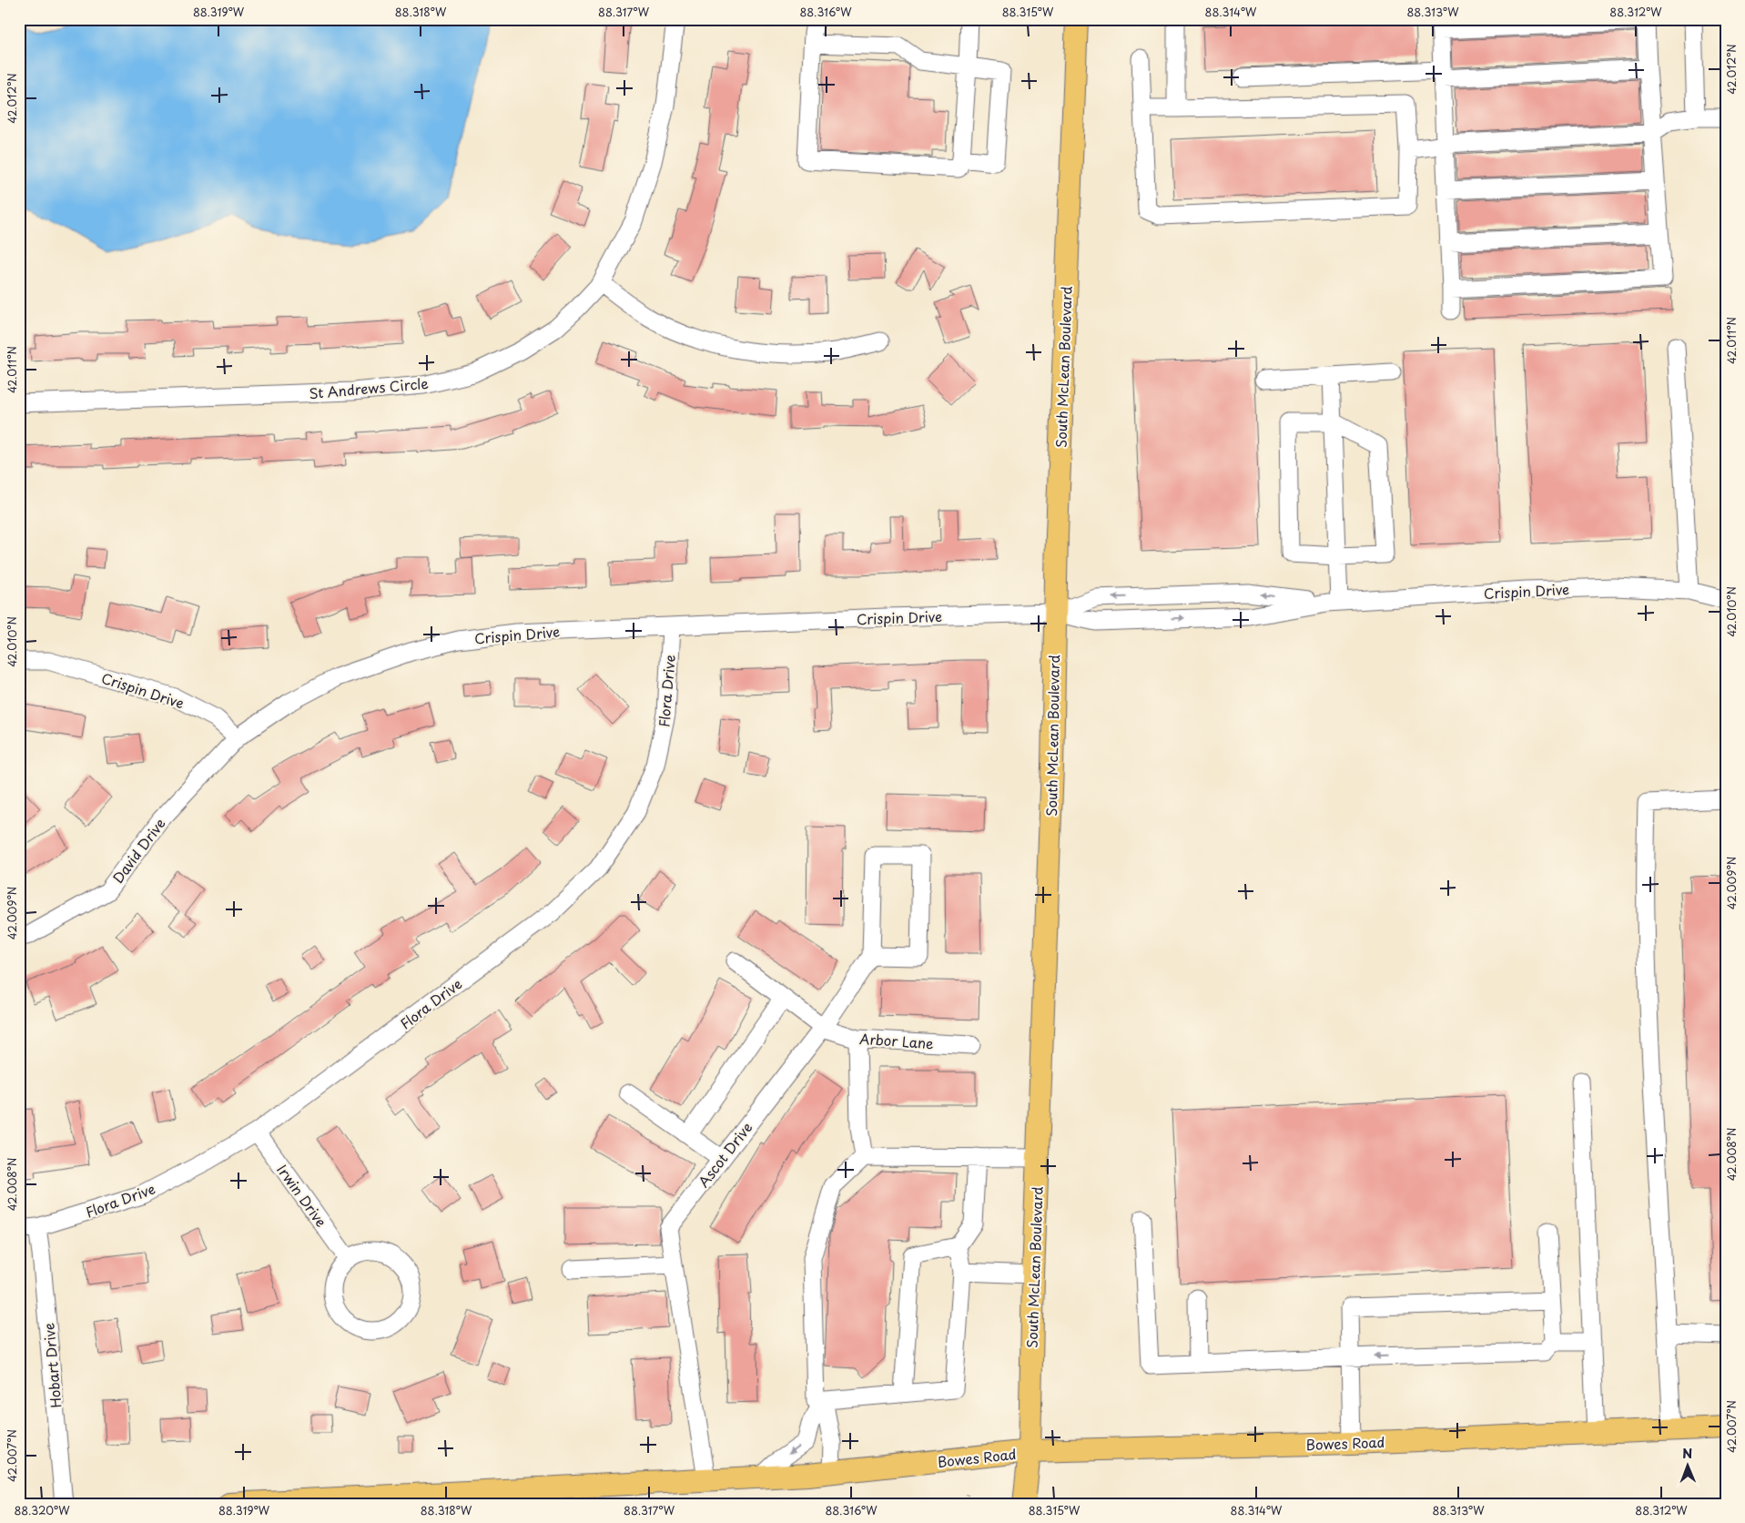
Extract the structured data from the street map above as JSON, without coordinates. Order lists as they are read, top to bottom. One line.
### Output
{"streets":{"main road":["South McLean Boulevard","Bowes Road"],"street":["St Andrews Circle","Crispin Drive","Flora Drive","David Drive","Arbor Lane","Ascot Drive","Irwin Drive","Hobart Drive"]},"crossings":[["South McLean Boulevard","Crispin Drive"],["South McLean Boulevard","Bowes Road"],["Crispin Drive","Flora Drive"],["Crispin Drive","David Drive"],["Flora Drive","Irwin Drive"],["Flora Drive","Hobart Drive"],["Arbor Lane","Ascot Drive"],["Ascot Drive","Bowes Road"]],"north":"top","coordinates":["88.319°W","88.318°W","88.317°W","88.316°W","88.315°W","88.314°W","88.313°W","88.312°W","42.012°N","42.011°N","42.010°N","42.009°N","42.008°N","42.007°N","88.320°W"]}
